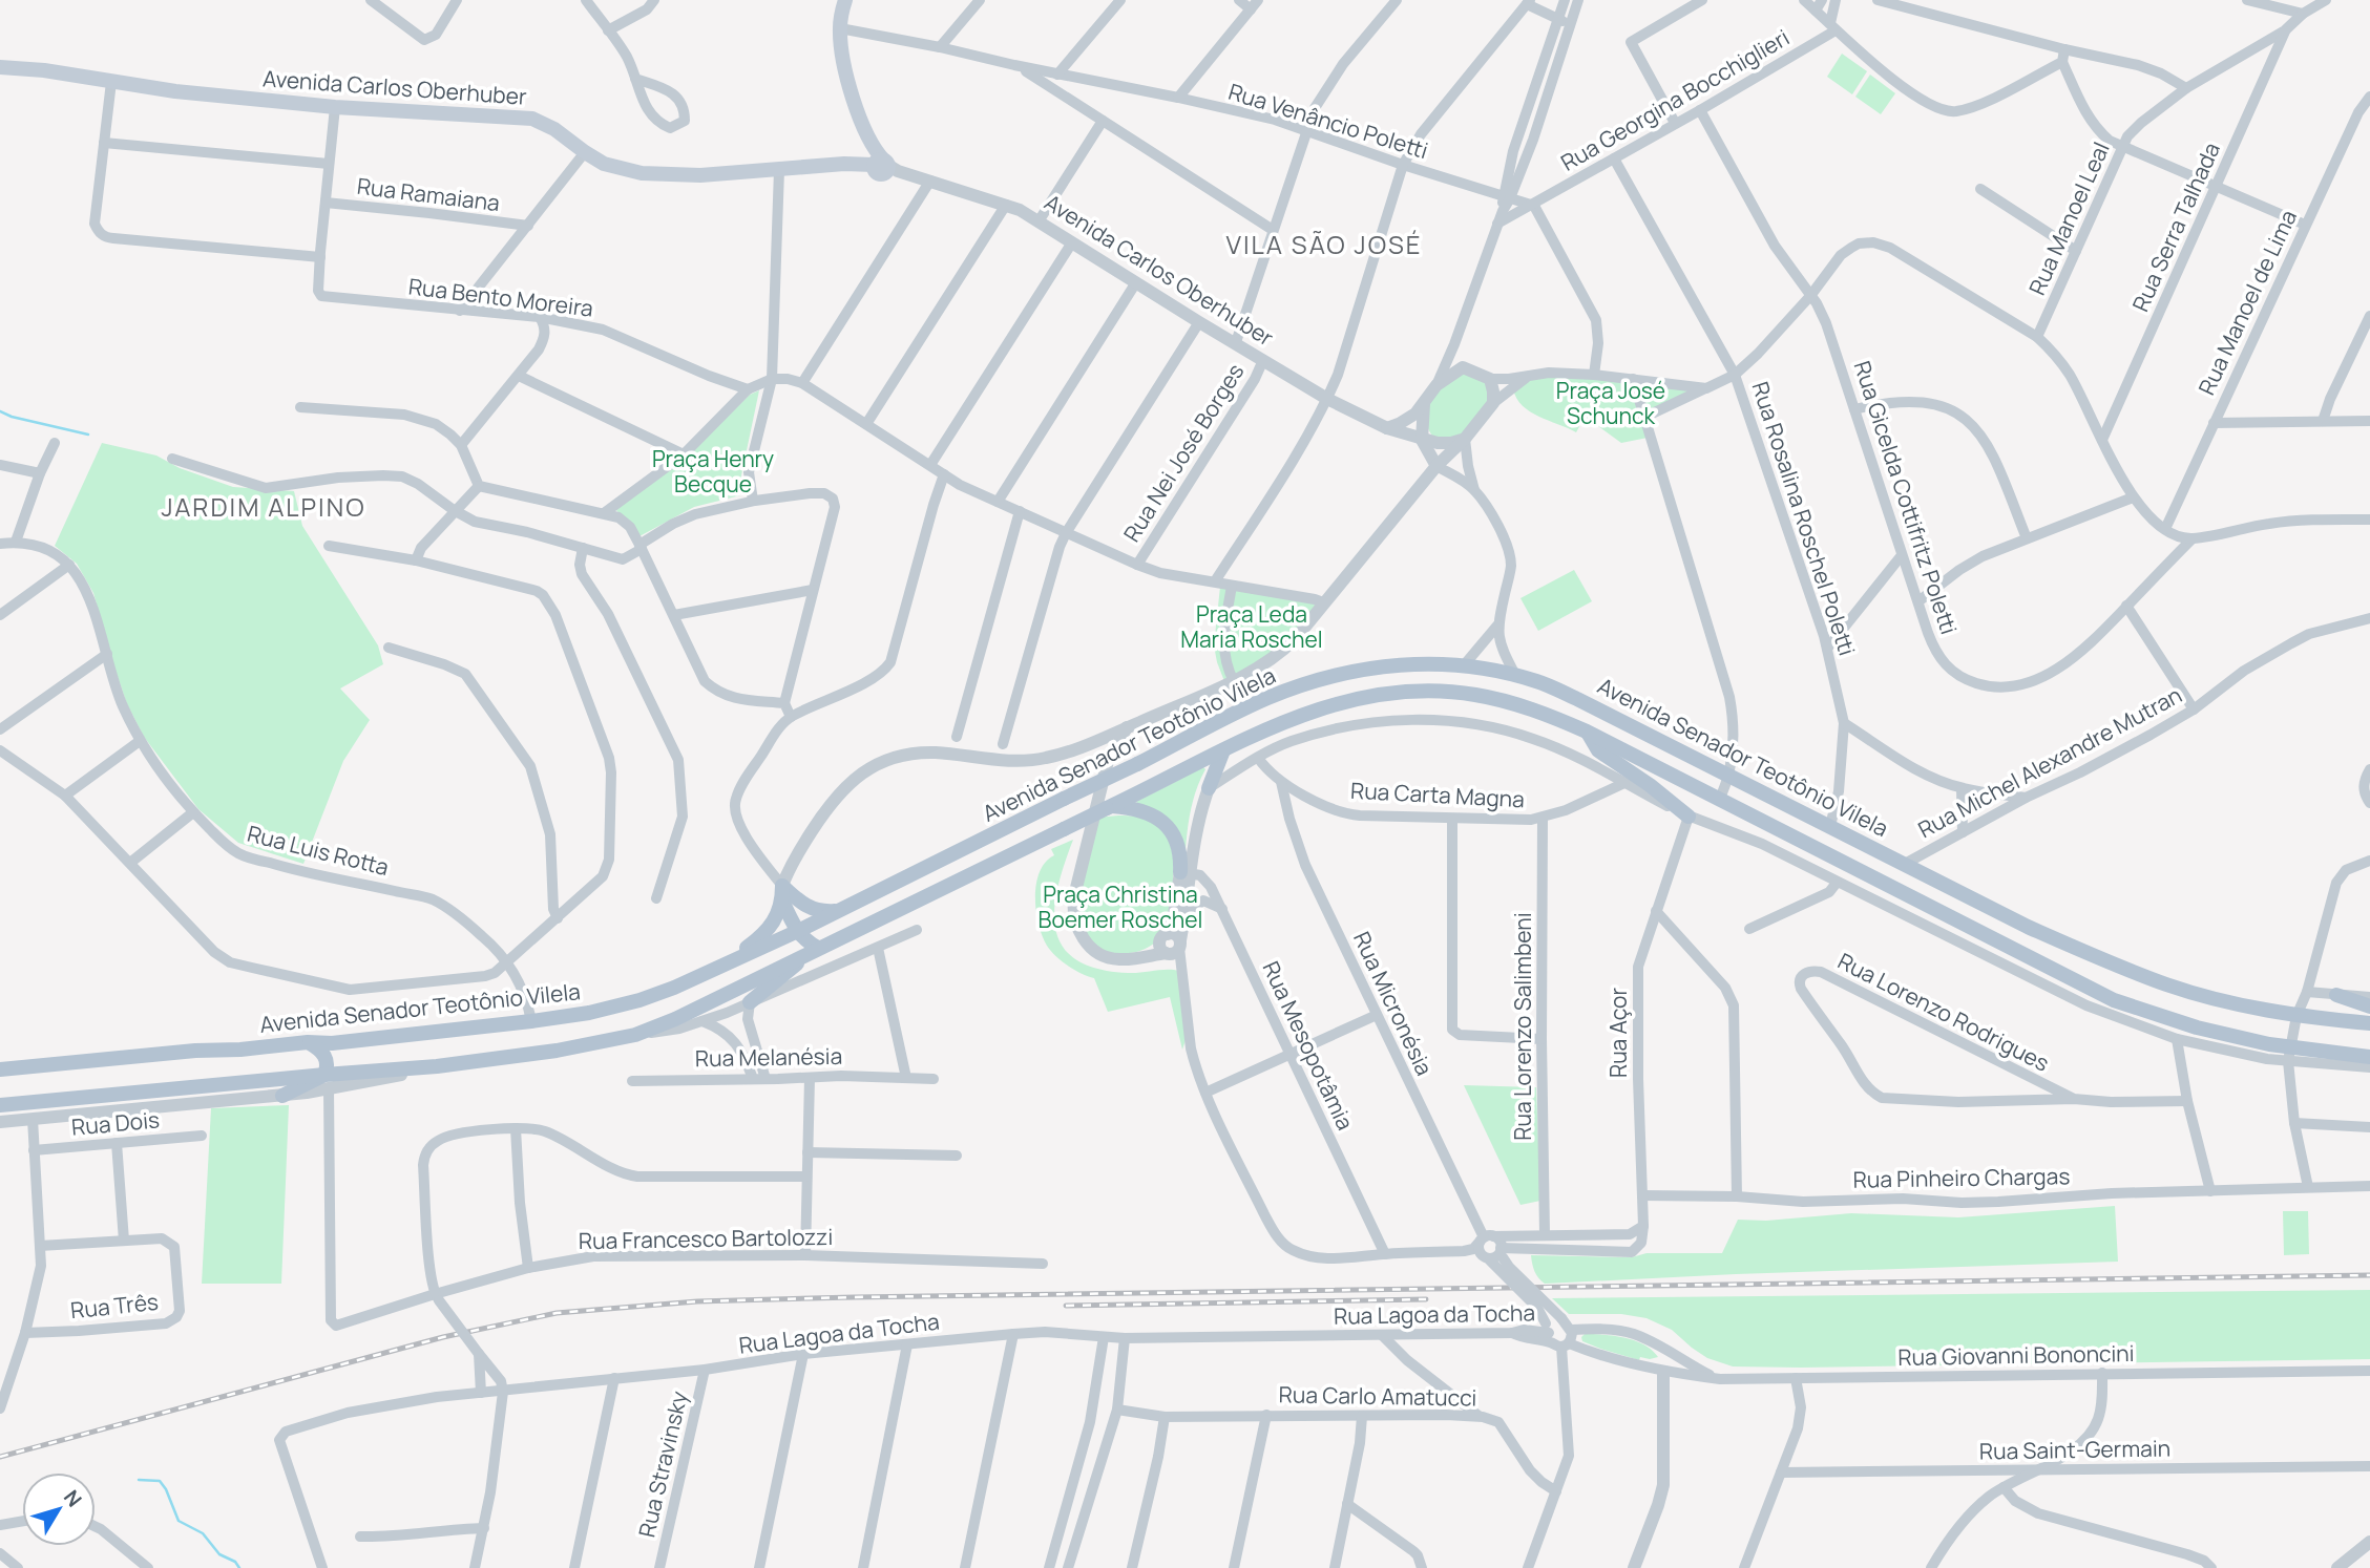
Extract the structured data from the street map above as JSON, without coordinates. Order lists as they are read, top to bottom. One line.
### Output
{"streets":{"main road":["Avenida Carlos Oberhuber","Avenida Senador Teotônio Vilela"],"street":["Rua Georgina Bocchiglieri","Rua Venâncio Poletti","Rua Ramaiana","Rua Manoel Leal","Rua Serra Talhada","Rua Bento Moreira","Rua Manoel de Lima","Rua Nei José Borges","Rua Gicelda Cottifritz Poletti","Rua Rosalina Roschel Poletti","Rua Michel Alexandre Mutran","Rua Carta Magna","Rua Luis Rotta","Rua Micronésia","Rua Lorenzo Rodrigues","Rua Lorenzo Salimbeni","Rua Açor","Rua Mesopotâmia","Rua Melanésia","Rua Dois","Rua Pinheiro Chargas","Rua Francesco Bartolozzi","Rua Três","Rua Lagoa da Tocha","Rua Giovanni Bononcini","Rua Carlo Amatucci","Rua Saint-Germain","Rua Stravinsky"]},"crossings":[["Avenida Carlos Oberhuber","Rua Bento Moreira"],["Avenida Carlos Oberhuber","Rua Nei José Borges"],["Rua Georgina Bocchiglieri","Rua Venâncio Poletti"],["Rua Georgina Bocchiglieri","Rua Gicelda Cottifritz Poletti"],["Rua Georgina Bocchiglieri","Rua Rosalina Roschel Poletti"],["Rua Ramaiana","Rua Bento Moreira"],["Rua Manoel Leal","Rua Serra Talhada"],["Rua Rosalina Roschel Poletti","Avenida Senador Teotônio Vilela"],["Avenida Senador Teotônio Vilela","Rua Michel Alexandre Mutran"],["Avenida Senador Teotônio Vilela","Rua Luis Rotta"],["Rua Carta Magna","Rua Micronésia"],["Rua Carta Magna","Rua Lorenzo Salimbeni"],["Rua Micronésia","Rua Açor"],["Rua Açor","Rua Pinheiro Chargas"],["Rua Lagoa da Tocha","Rua Stravinsky"]],"districts":["VILA SÃO JOSÉ","JARDIM ALPINO"],"parks":["Praça José Schunck","Praça Henry Becque","Praça Leda Maria Roschel","Praça Christina Boemer Roschel"],"north":"top right"}
